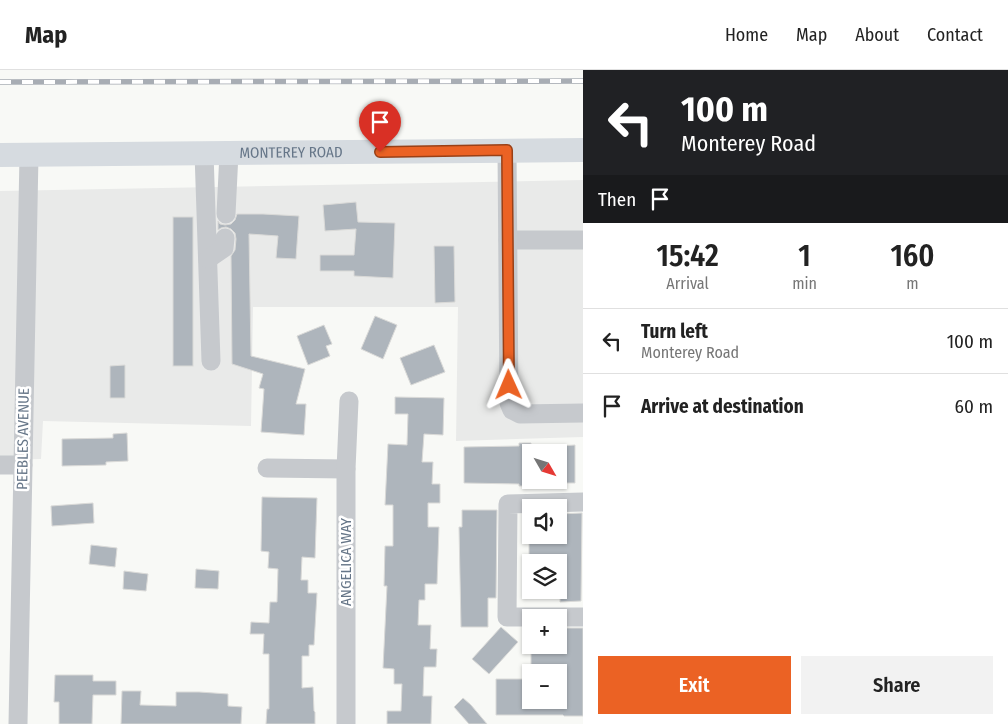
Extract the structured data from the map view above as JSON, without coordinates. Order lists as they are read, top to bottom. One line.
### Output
{"streets":{"main road":["MONTEREY ROAD"],"street":["PEEBLES AVENUE","ANGELICA WAY"]},"crossings":[["MONTEREY ROAD","PEEBLES AVENUE"]],"north":"bottom right","page":{"header":"Map","nav":["Home","Map","About","Contact"],"turn":["100 m","Monterey Road"],"then":"Then","eta":["15:42","Arrival","1","min","160","m"],"list":[{"name":"Turn left","note":"Monterey Road","value":"100 m"},{"name":"Arrive at destination","value":"60 m"}],"map_buttons":["+","−"],"buttons":["Exit","Share"]}}
